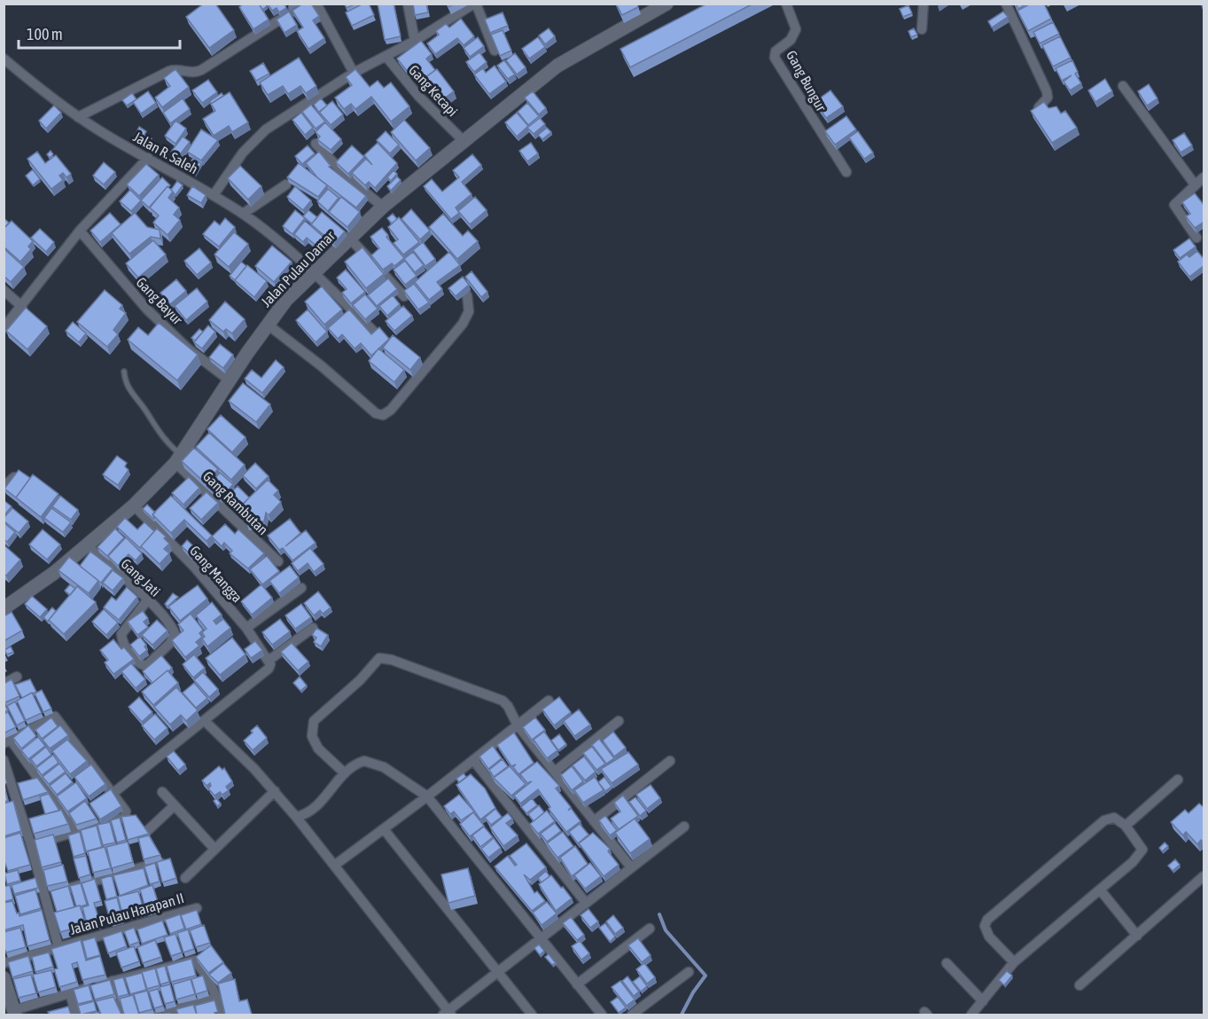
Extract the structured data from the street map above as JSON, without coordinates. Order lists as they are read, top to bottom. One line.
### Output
{"streets":{"street":["Gang Bungur","Gang Kecapi","Jalan R. Saleh","Jalan Pulau Damar","Gang Bayur","Gang Rambutan","Gang Mangga","Gang Jati","Jalan Pulau Harapan II"]},"crossings":[["Gang Kecapi","Jalan Pulau Damar"],["Jalan R. Saleh","Jalan Pulau Damar"],["Jalan Pulau Damar","Gang Bayur"],["Jalan Pulau Damar","Gang Rambutan"],["Jalan Pulau Damar","Gang Mangga"],["Jalan Pulau Damar","Gang Jati"]],"scale_bar":"100 m"}
